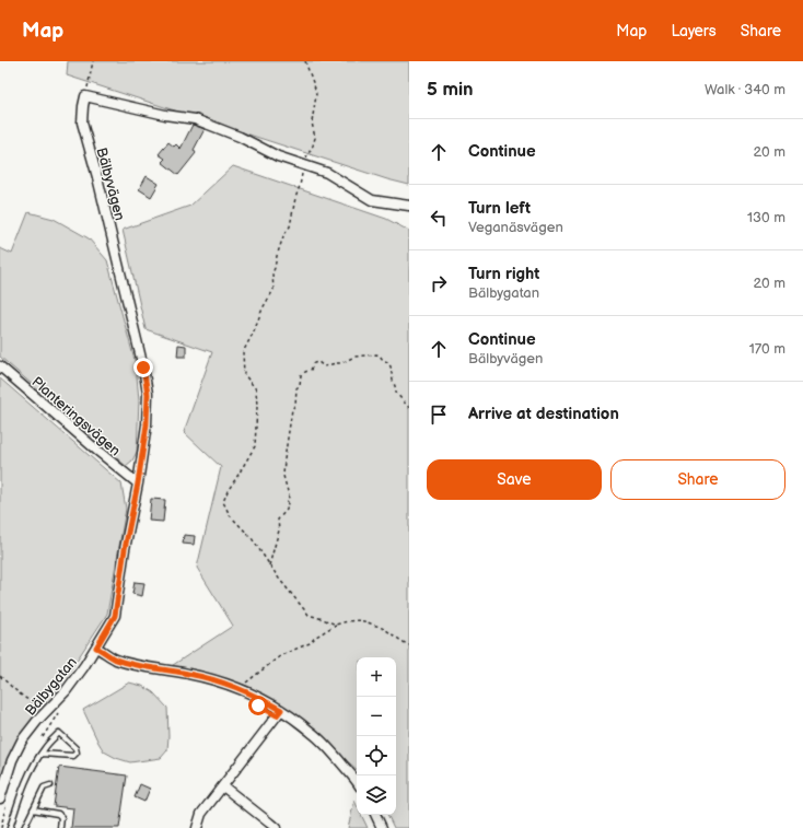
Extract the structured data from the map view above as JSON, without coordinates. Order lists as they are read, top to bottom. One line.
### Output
{"streets":{"street":["Bälbyvägen","Planteringsvägen","Bälbygatan"]},"crossings":[["Bälbyvägen","Planteringsvägen"],["Bälbyvägen","Bälbygatan"]],"page":{"header":"Map","nav":["Map","Layers","Share"],"heading":["5 min","Walk · 340 m"],"list":[["Continue","20 m"],["Turn left","Veganäsvägen","130 m"],["Turn right","Bälbygatan","20 m"],["Continue","Bälbyvägen","170 m"],"Arrive at destination"],"buttons":["Save","Share"],"map_buttons":["+","−"]}}
